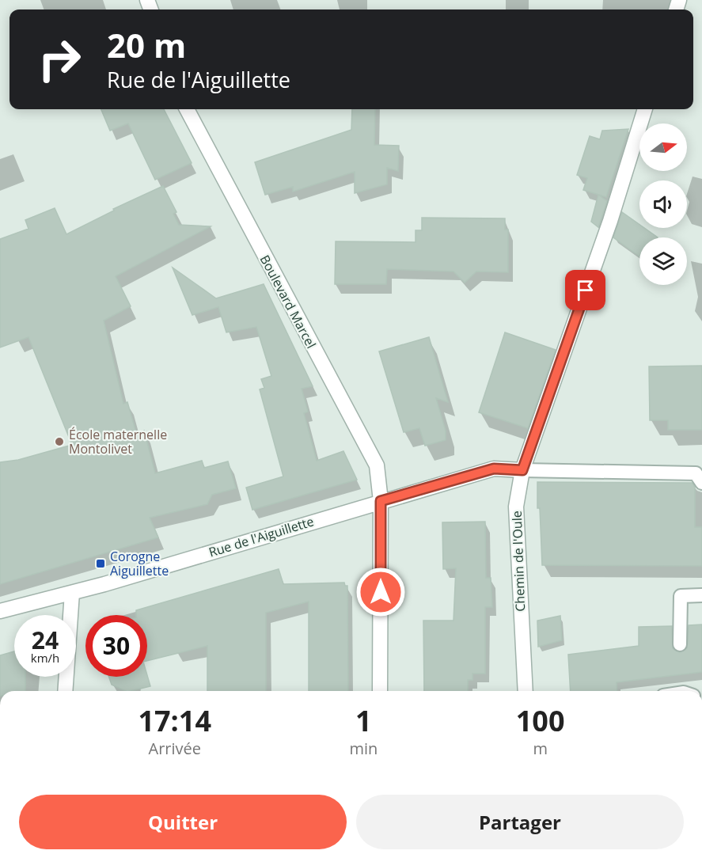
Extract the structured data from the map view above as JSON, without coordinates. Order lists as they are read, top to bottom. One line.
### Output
{"streets":{"street":["Boulevard Marcel","Rue de l'Aiguillette","Chemin de l'Oule"]},"crossings":[["Boulevard Marcel","Rue de l'Aiguillette"],["Rue de l'Aiguillette","Chemin de l'Oule"]],"places":{"other":["École maternelle Montolivet"],"transit":["Corogne Aiguillette"]},"north":"right","page":{"turn":["20 m","Rue de l'Aiguillette"],"speed":"24 km/h","limit":"30","eta":["17:14","Arrivée","1","min","100","m"],"buttons":["Quitter","Partager"]}}
